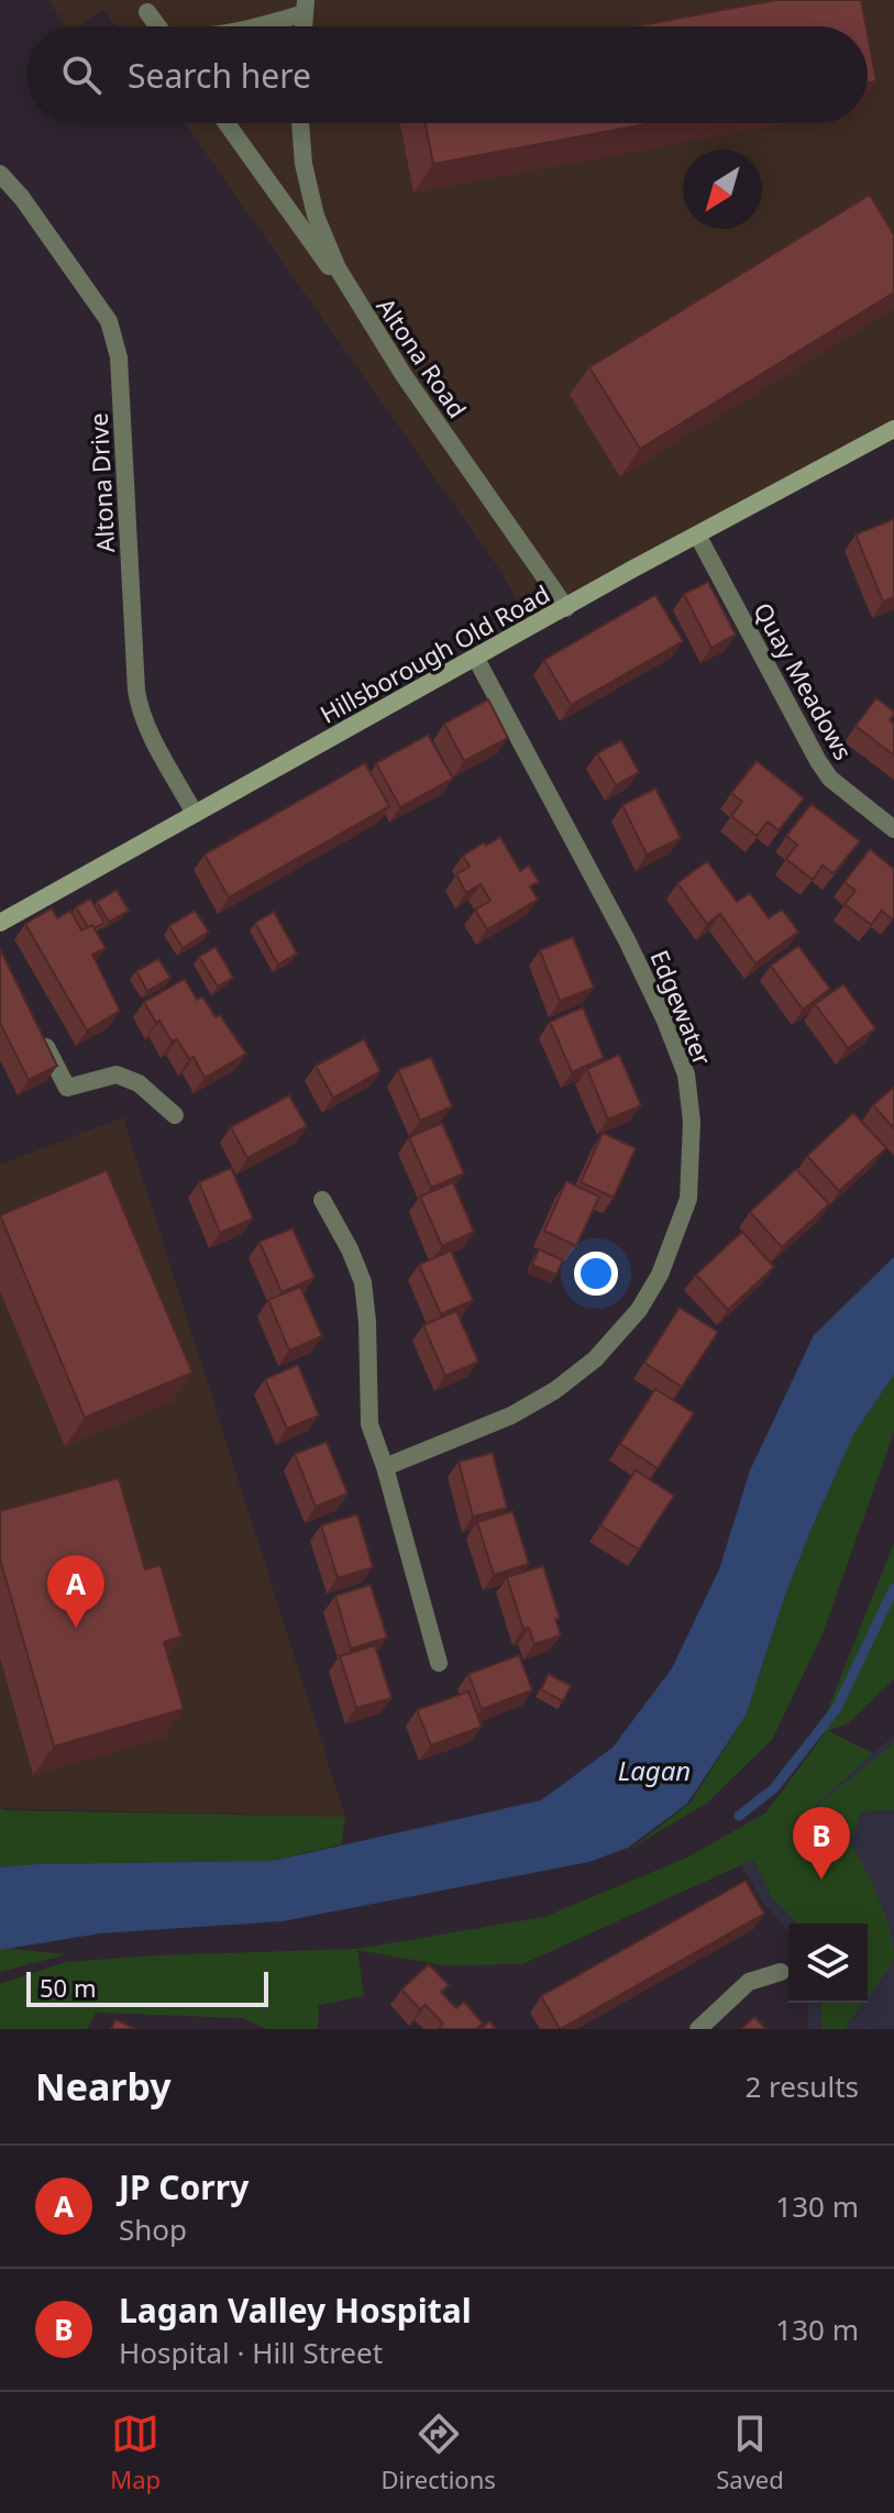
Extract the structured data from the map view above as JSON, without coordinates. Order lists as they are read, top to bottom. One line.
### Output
{"streets":{"street":["Altona Road","Altona Drive","Hillsborough Old Road","Quay Meadows","Edgewater"]},"crossings":[["Altona Road","Hillsborough Old Road"],["Altona Drive","Hillsborough Old Road"],["Hillsborough Old Road","Quay Meadows"],["Hillsborough Old Road","Edgewater"]],"water":["Lagan"],"scale_bar":"50 m","north":"bottom left","page":{"search":"Search here","pins":["A","B"],"scale":"50 m","heading":["Nearby","2 results"],"list":[{"mark":"A","name":"JP Corry","note":"Shop","value":"130 m"},{"mark":"B","name":"Lagan Valley Hospital","note":"Hospital · Hill Street","value":"130 m"}],"nav":["Map","Directions","Saved"]}}
